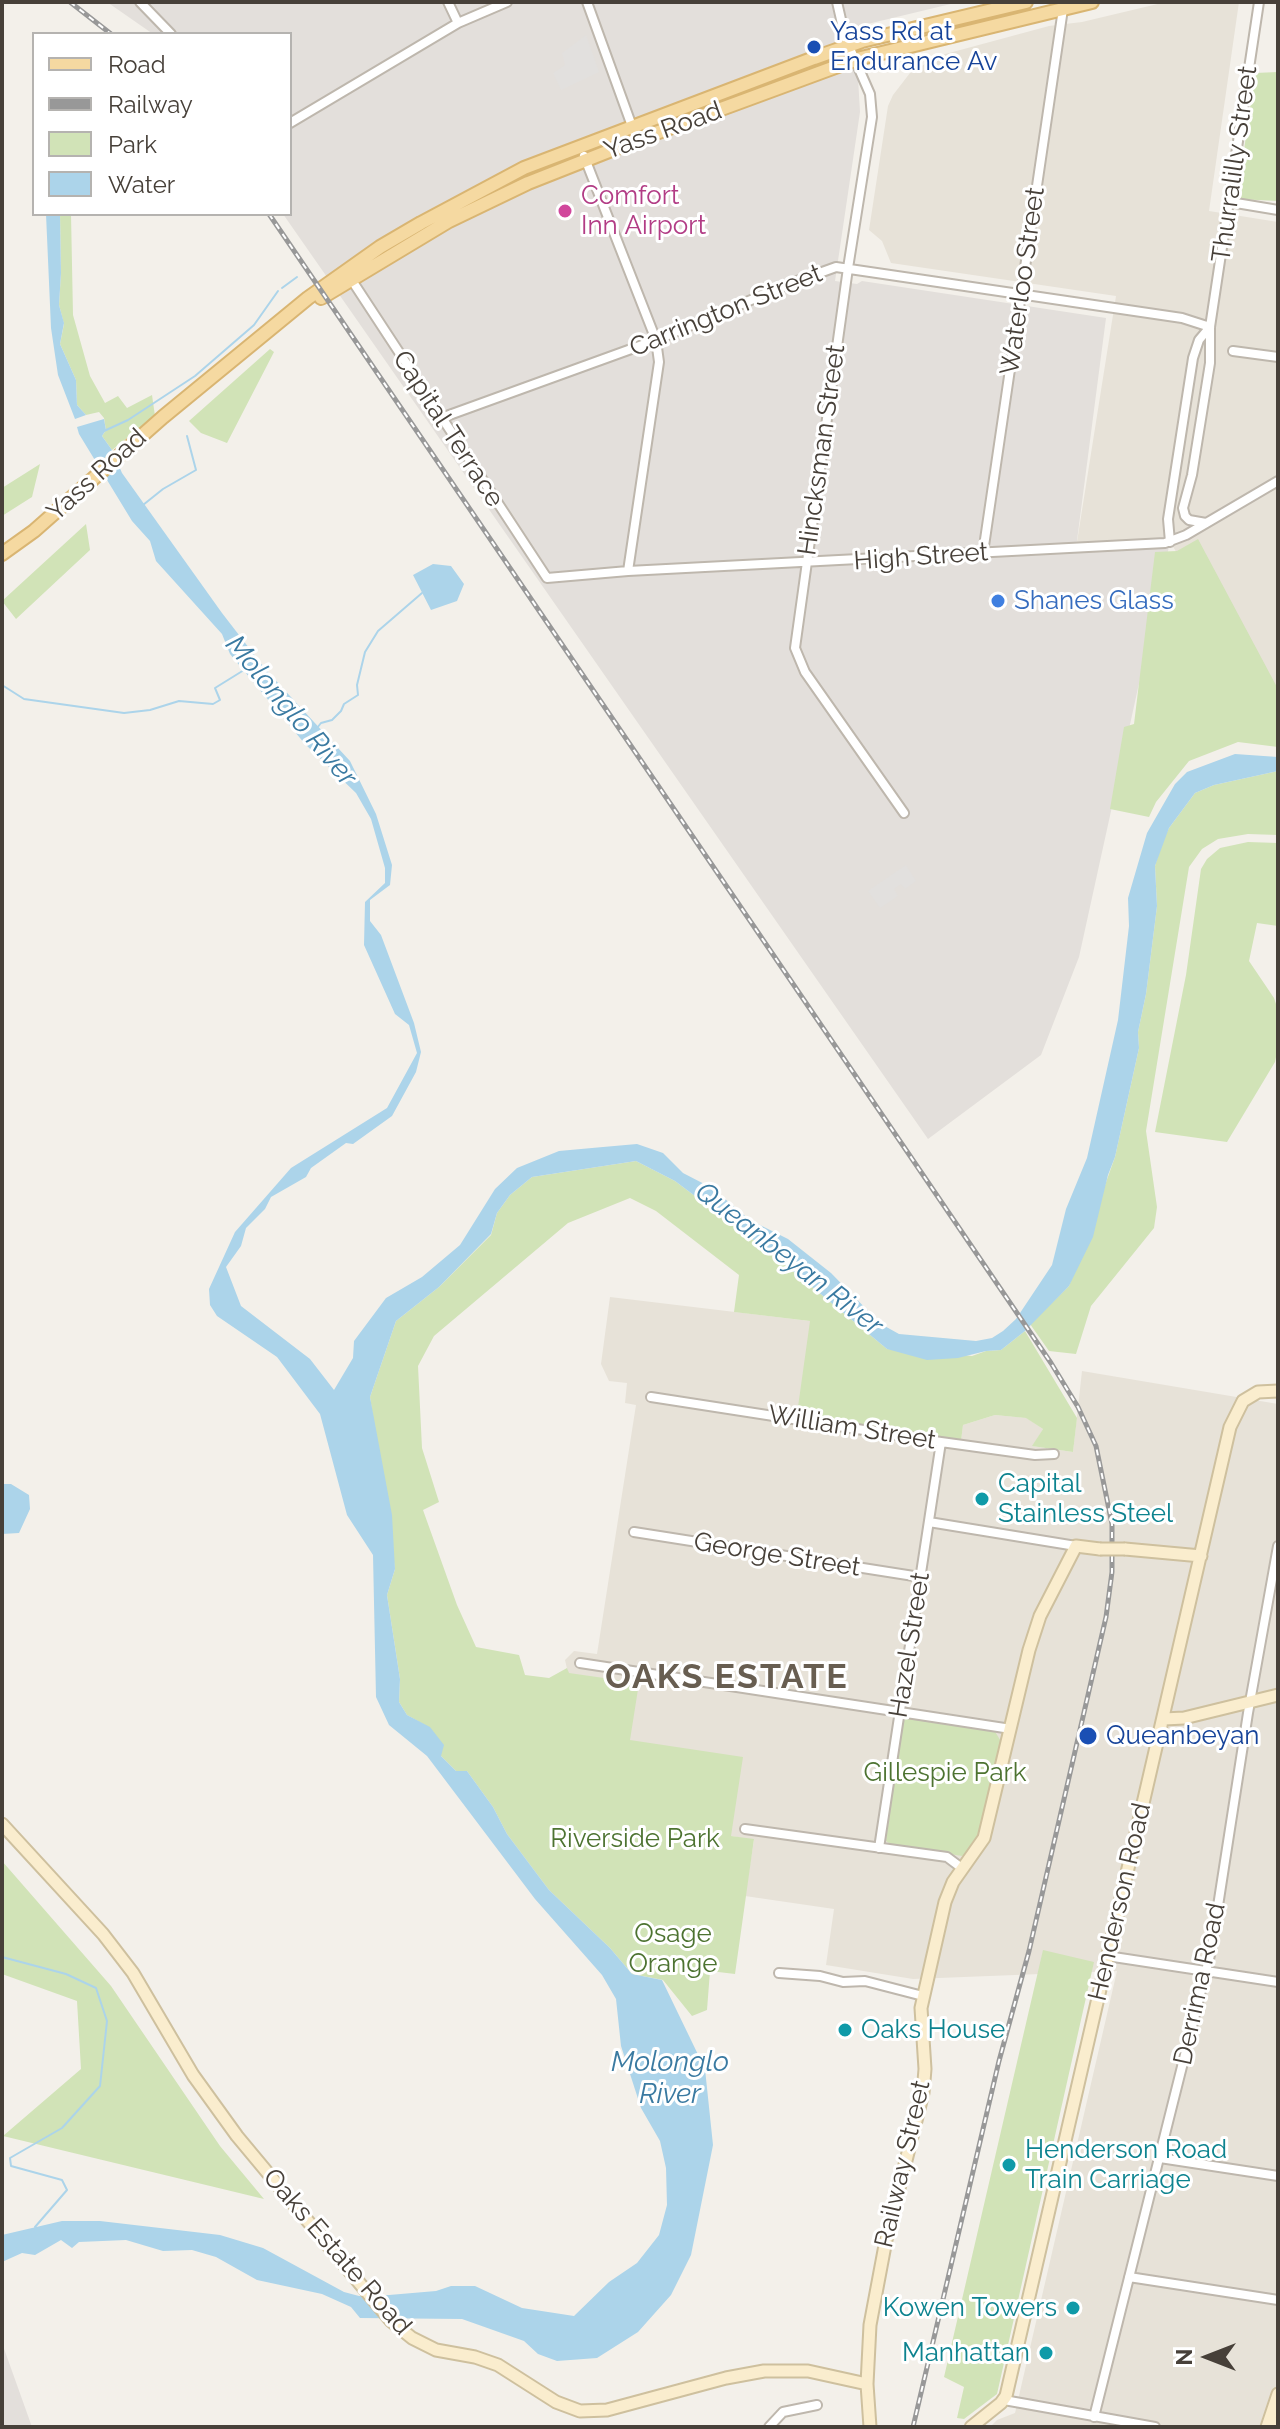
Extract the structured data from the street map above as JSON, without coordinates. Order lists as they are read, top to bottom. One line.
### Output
{"streets":{"main road":["Yass Road"],"street":["Thurralilly Street","Waterloo Street","Carrington Street","Capital Terrace","Hincksman Street","High Street","William Street","George Street","Hazel Street","Henderson Road","Derrima Road","Railway Street","Oaks Estate Road"]},"crossings":[["Yass Road","Waterloo Street"],["Yass Road","Capital Terrace"],["Yass Road","Hincksman Street"],["Thurralilly Street","Carrington Street"],["Thurralilly Street","High Street"],["Waterloo Street","Carrington Street"],["Waterloo Street","High Street"],["Carrington Street","Capital Terrace"],["Carrington Street","Hincksman Street"],["Capital Terrace","High Street"],["Hincksman Street","High Street"],["William Street","Hazel Street"],["George Street","Hazel Street"],["Railway Street","Oaks Estate Road"]],"districts":["OAKS ESTATE"],"water":["Molonglo River","Queanbeyan River"],"parks":["Gillespie Park","Riverside Park","Osage Orange"],"places":["Yass Rd at Endurance Av","Comfort Inn Airport","Shanes Glass","Capital Stainless Steel","Queanbeyan","Oaks House","Henderson Road Train Carriage","Kowen Towers","Manhattan"],"legend":["Road","Railway","Park","Water"],"north":"left"}
